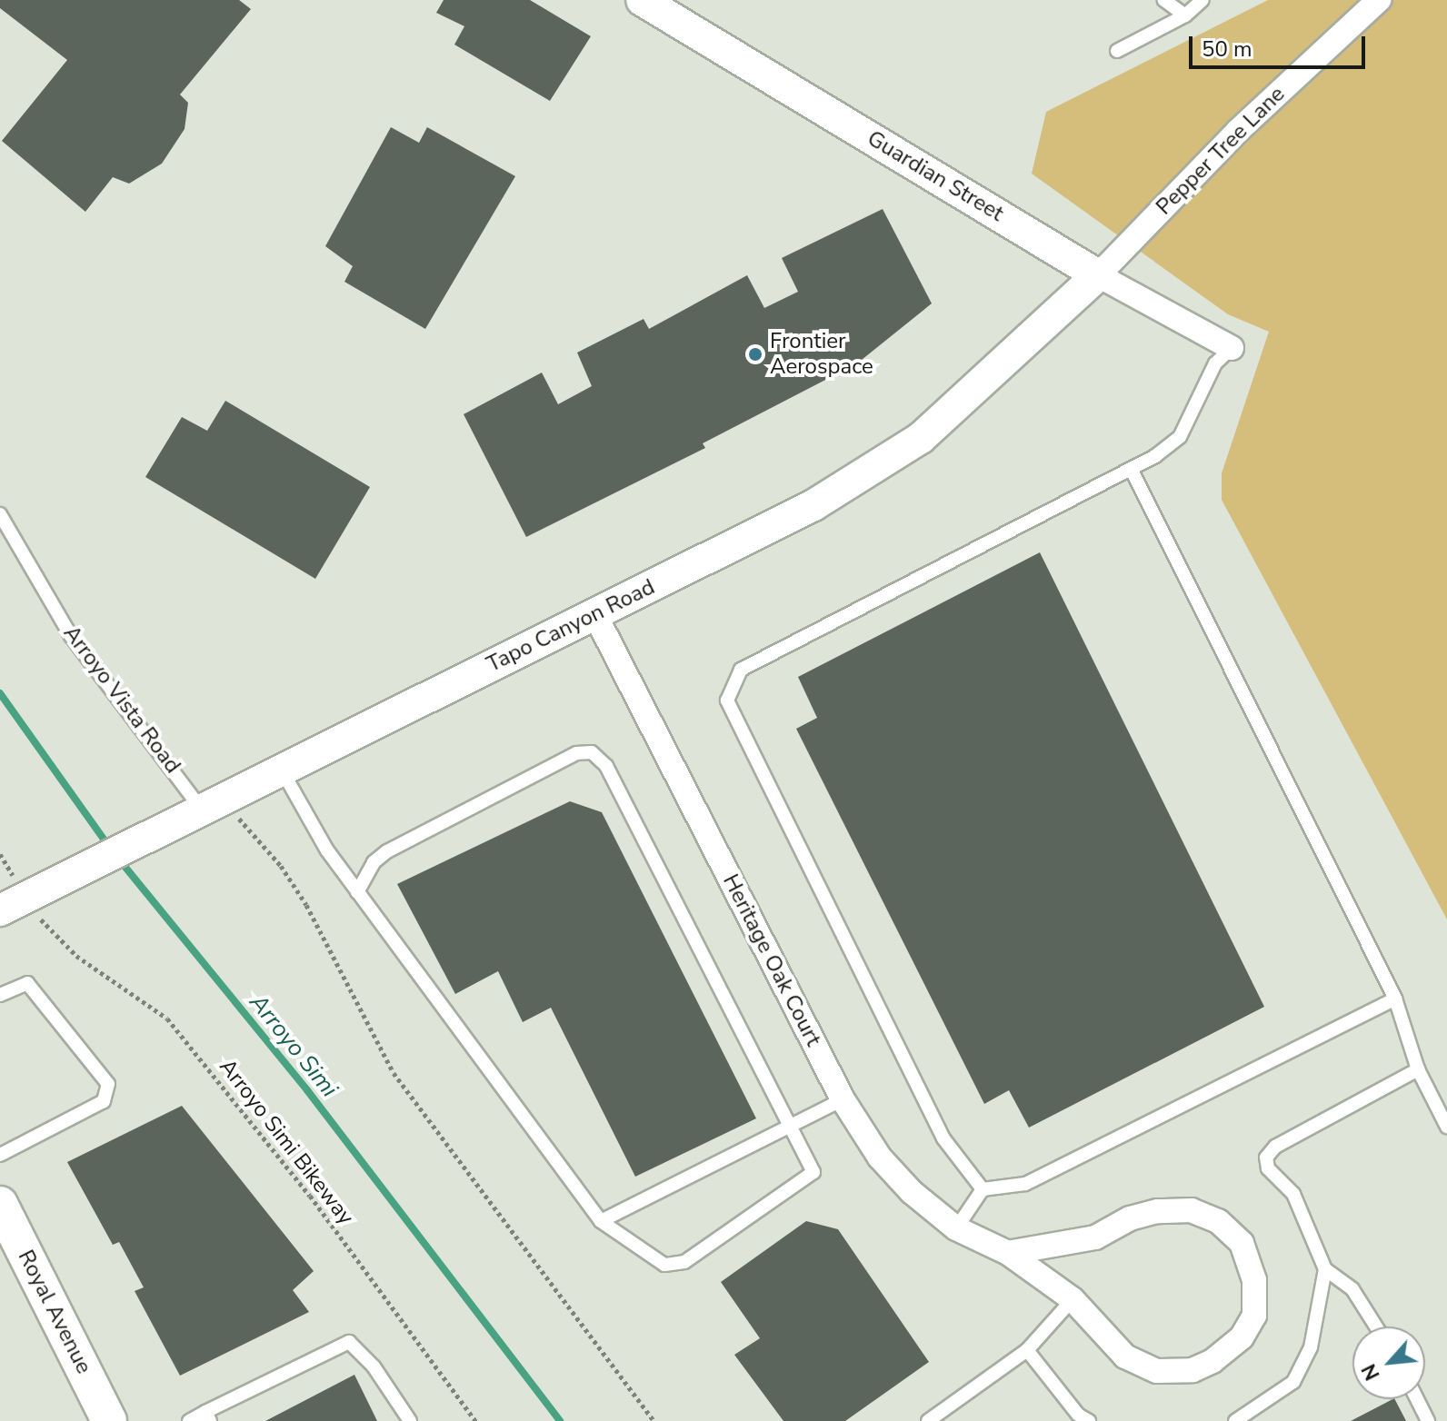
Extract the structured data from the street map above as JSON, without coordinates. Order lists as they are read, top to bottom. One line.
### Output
{"streets":{"main road":["Royal Avenue"],"street":["Pepper Tree Lane","Guardian Street","Tapo Canyon Road","Heritage Oak Court"],"lane":["Arroyo Vista Road"],"path":["Arroyo Simi Bikeway"]},"crossings":[["Pepper Tree Lane","Guardian Street"],["Pepper Tree Lane","Tapo Canyon Road"],["Guardian Street","Tapo Canyon Road"],["Tapo Canyon Road","Arroyo Vista Road"],["Tapo Canyon Road","Heritage Oak Court"],["Tapo Canyon Road","Arroyo Simi Bikeway"]],"water":["Arroyo Simi"],"places":["Frontier Aerospace"],"scale_bar":"50 m","north":"bottom left"}
